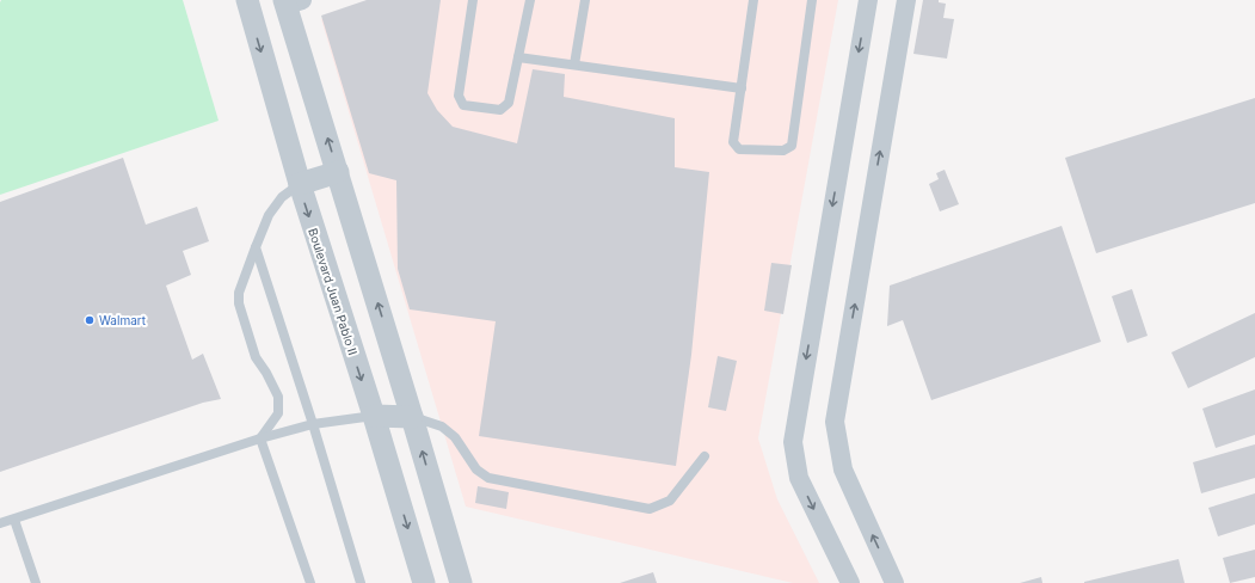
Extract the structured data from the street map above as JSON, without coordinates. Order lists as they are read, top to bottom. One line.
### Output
{"streets":{"street":["Boulevard Juan Pablo II"]},"places":["Walmart"]}
